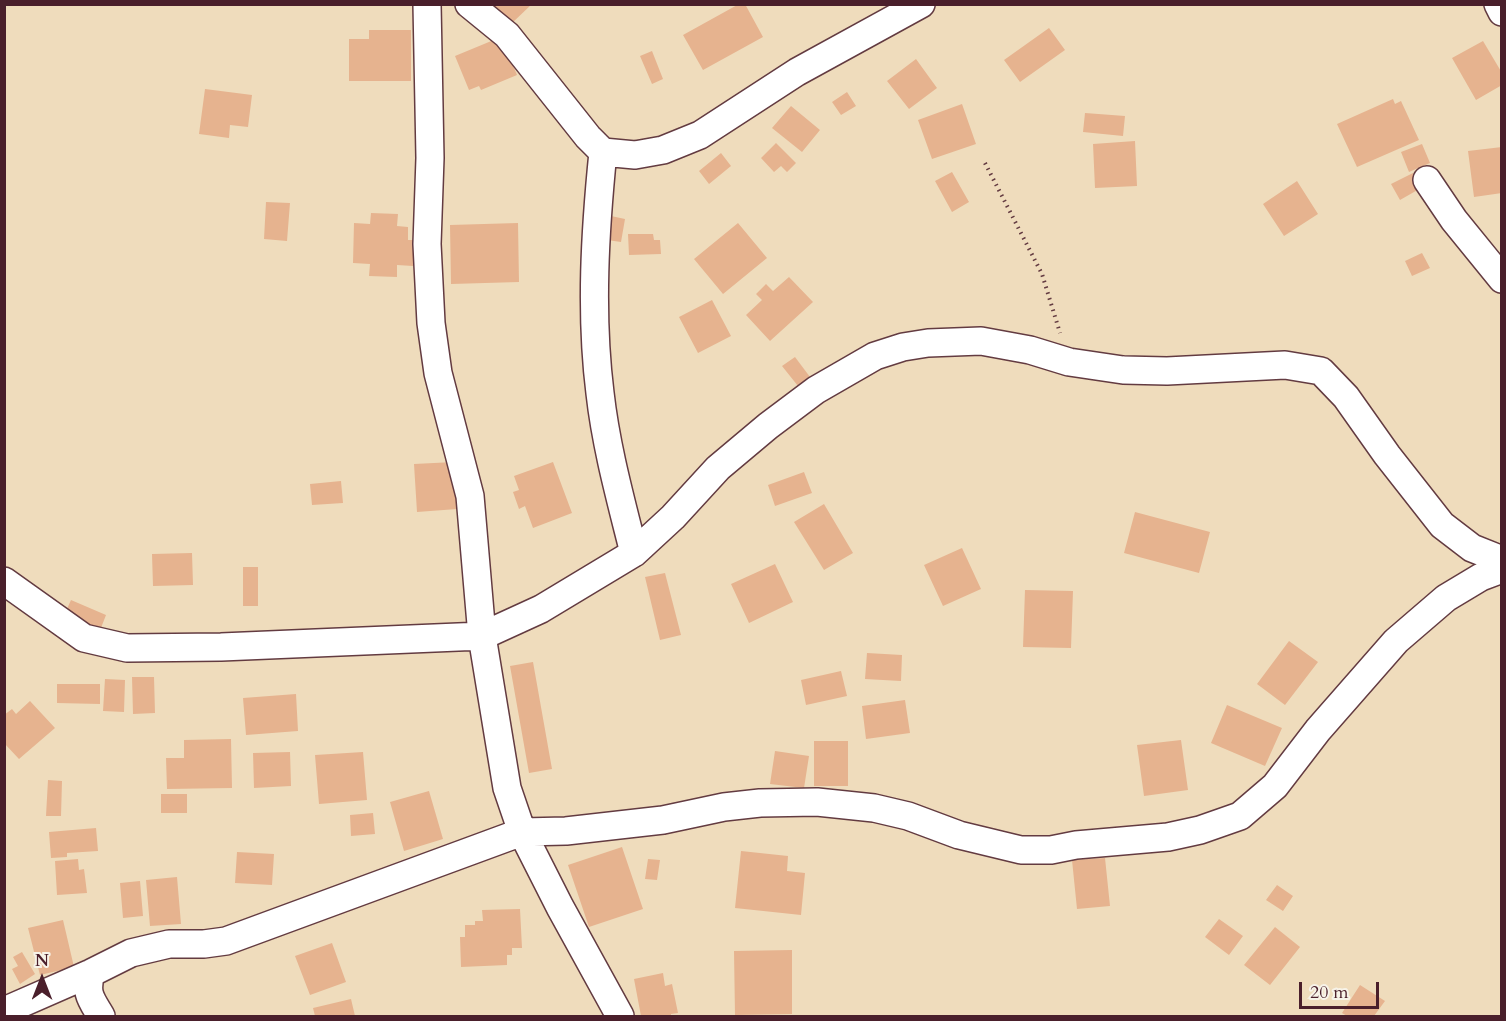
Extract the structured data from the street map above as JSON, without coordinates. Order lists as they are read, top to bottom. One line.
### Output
{"scale_bar":"20 m","north":"top"}
